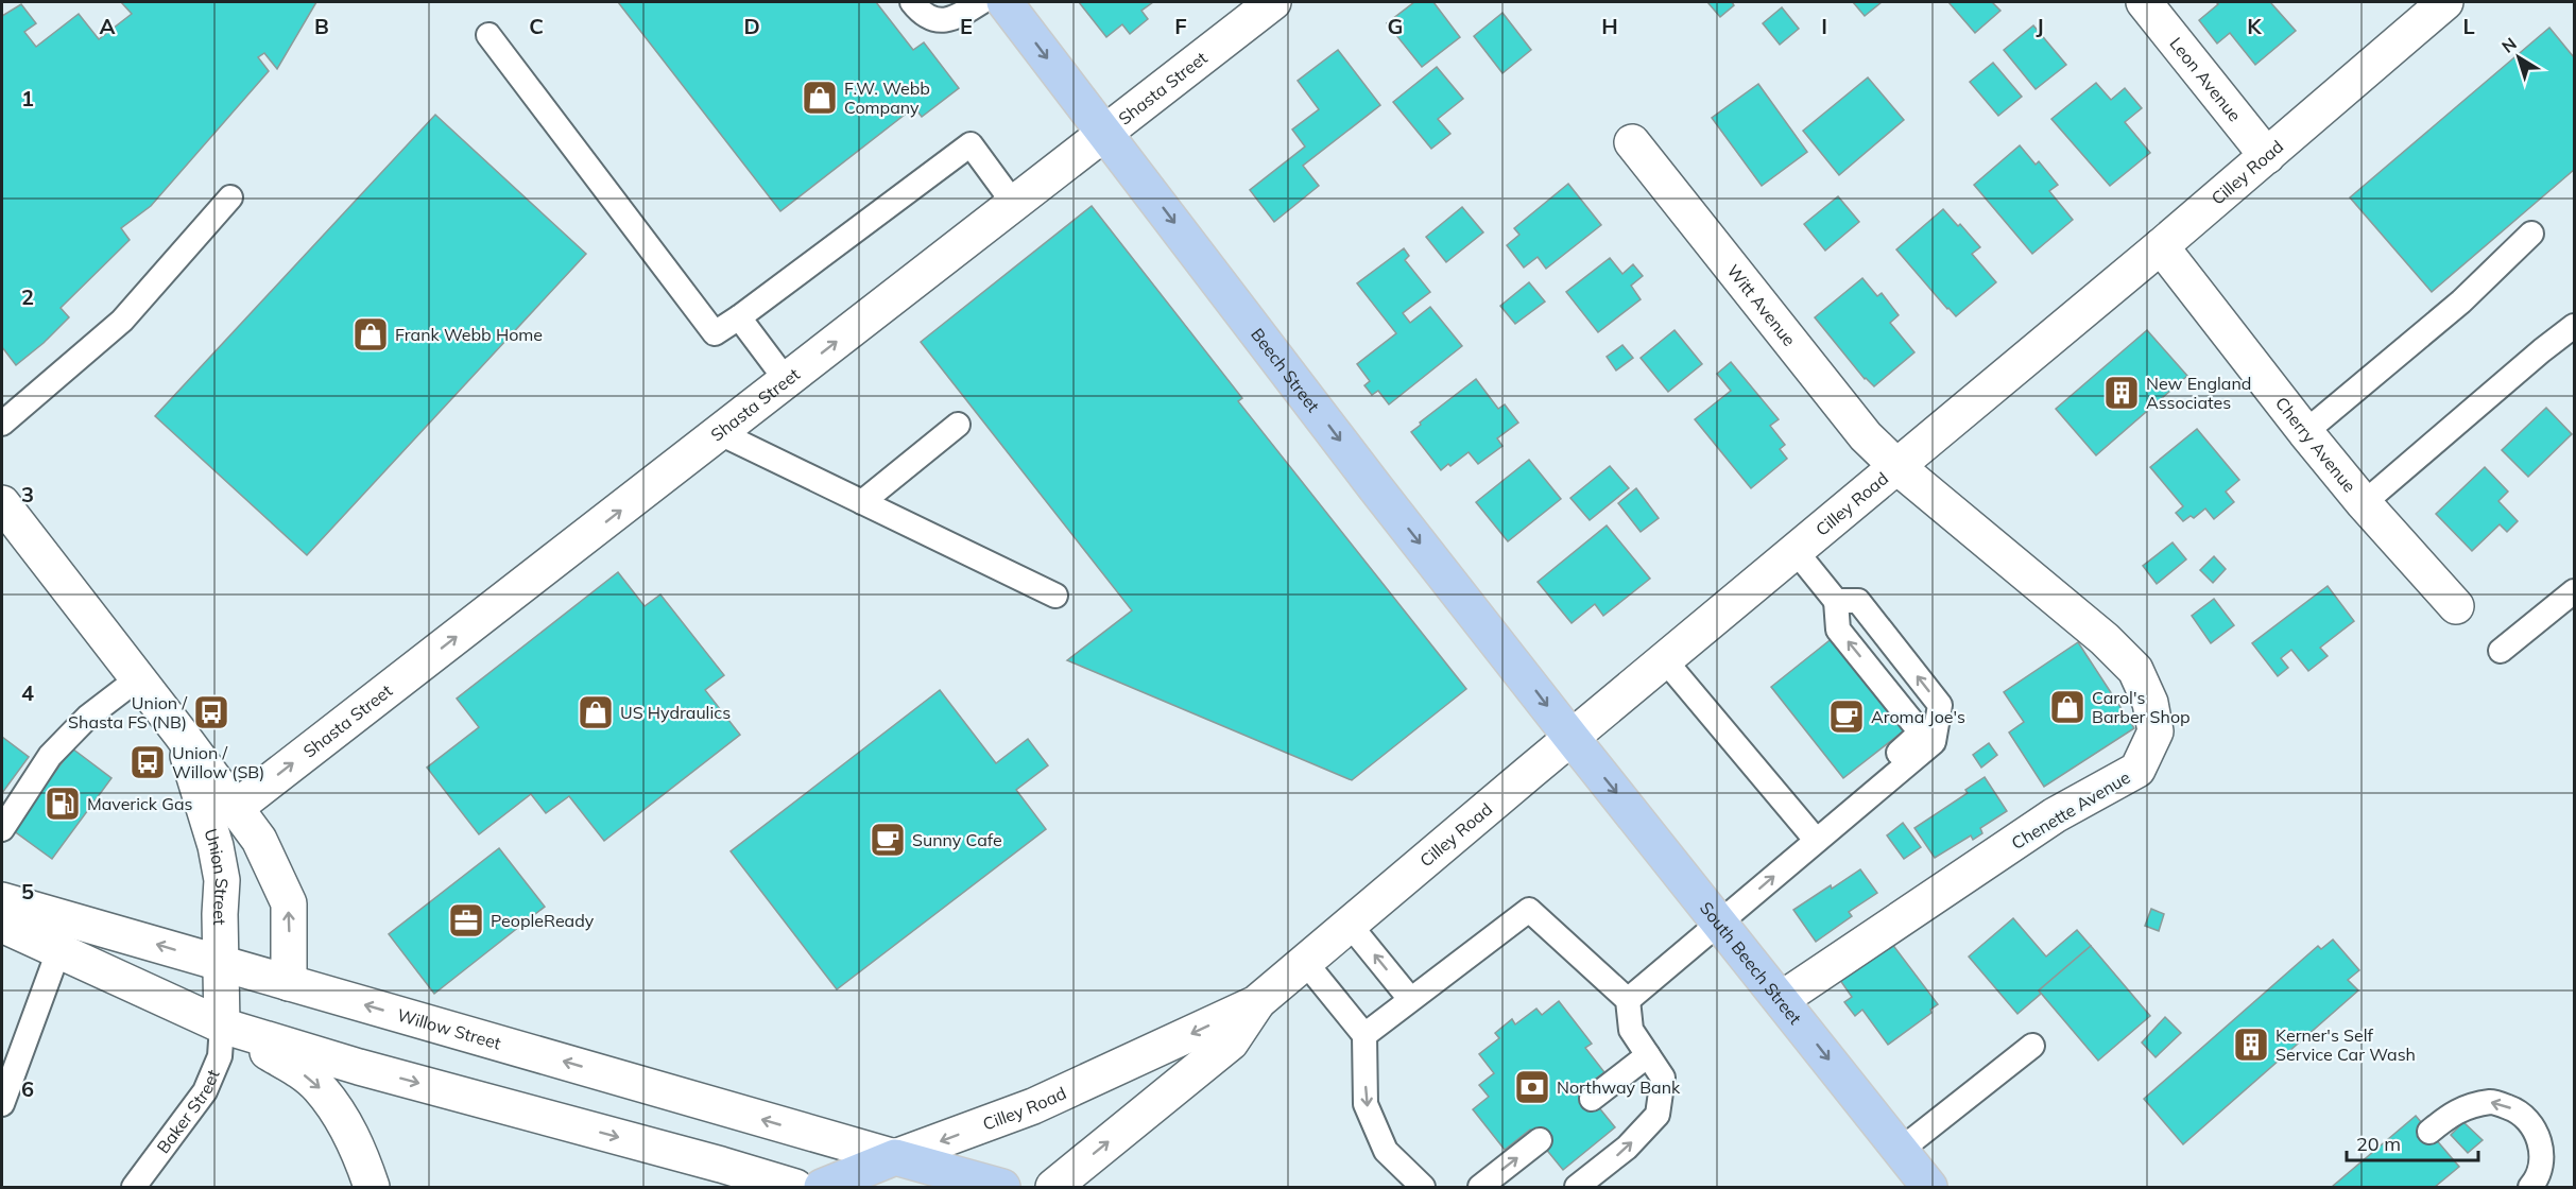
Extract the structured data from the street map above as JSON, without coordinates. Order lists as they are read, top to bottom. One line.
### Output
{"streets":{"main road":["Beech Street","South Beech Street"],"street":["Leon Avenue","Shasta Street","Cilley Road","Witt Avenue","Cherry Avenue","Chenette Avenue","Union Street","Willow Street"],"lane":["Baker Street"]},"crossings":[["Leon Avenue","Cilley Road"],["Shasta Street","Beech Street"],["Shasta Street","Union Street"],["Cilley Road","Witt Avenue"],["Cilley Road","Beech Street"],["Cilley Road","Cherry Avenue"],["Cilley Road","Chenette Avenue"],["Cilley Road","South Beech Street"],["Cilley Road","Willow Street"],["Witt Avenue","Chenette Avenue"],["Beech Street","South Beech Street"],["Chenette Avenue","South Beech Street"],["Union Street","Willow Street"],["Union Street","Baker Street"]],"one_way":["Shasta Street","Beech Street","South Beech Street"],"places":{"shop":["F.W. Webb Company","Frank Webb Home","Carol's Barber Shop","US Hydraulics"],"building":["New England Associates","Kerner's Self Service Car Wash"],"bus stop":["Union / Shasta FS (NB)","Union / Willow (SB)"],"cafe":["Aroma Joe's","Sunny Cafe"],"fuel station":["Maverick Gas"],"office":["PeopleReady"],"bank":["Northway Bank"]},"scale_bar":"20 m","north":"top left","grid":{"columns":["A","B","C","D","E","F","G","H","I","J","K","L"],"rows":["1","2","3","4","5","6"]}}
